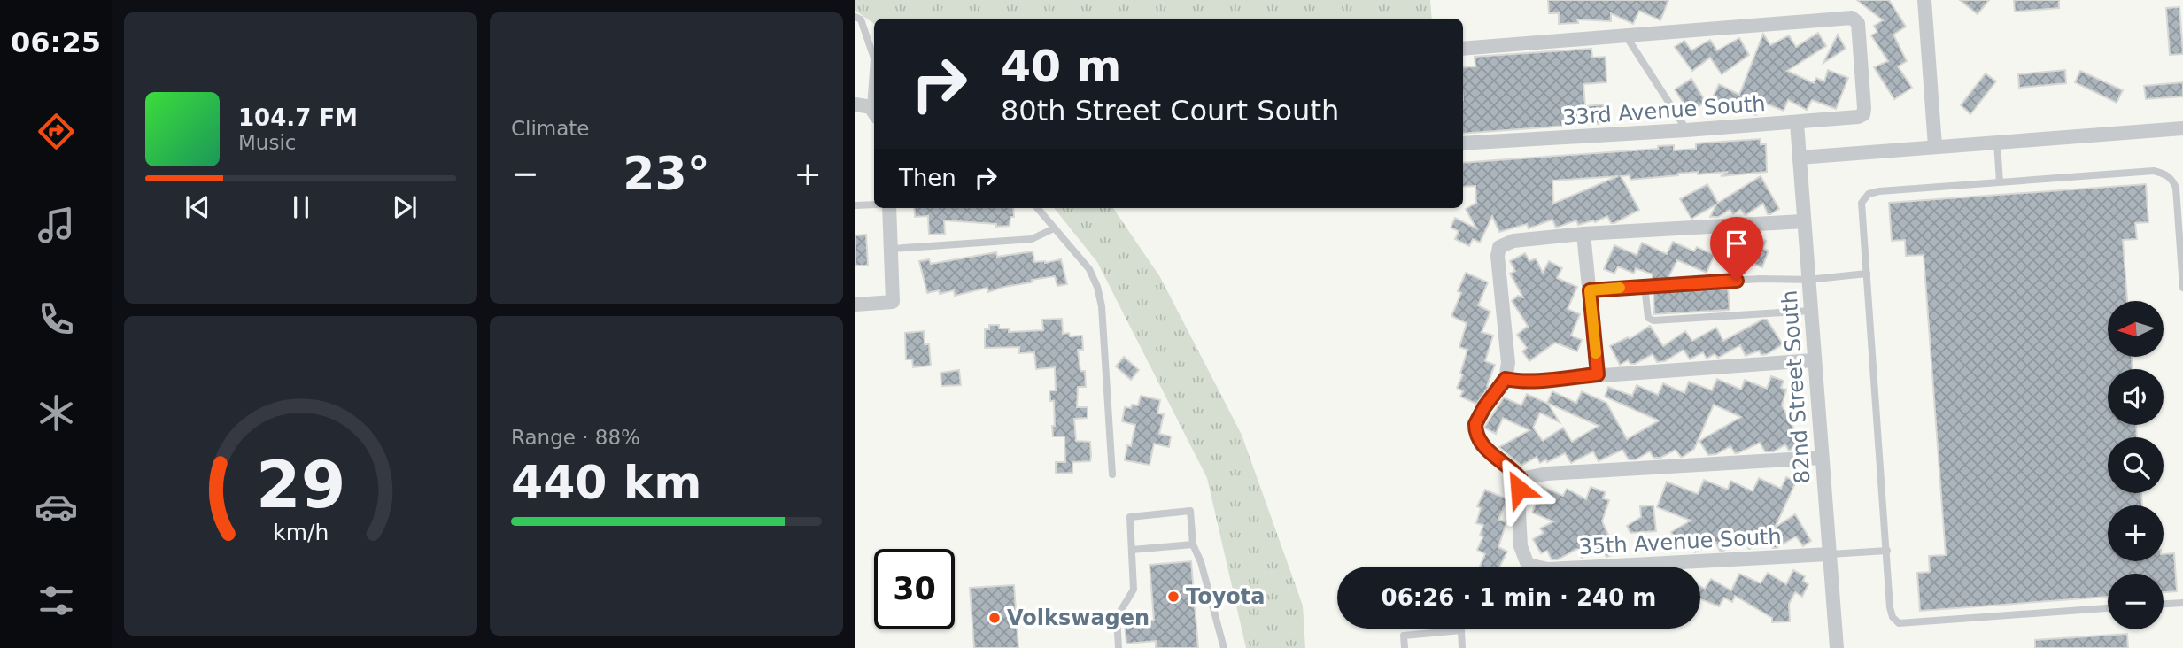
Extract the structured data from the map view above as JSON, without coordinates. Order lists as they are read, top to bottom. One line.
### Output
{"streets":{"street":["33rd Avenue South","82nd Street South","35th Avenue South"]},"crossings":[["33rd Avenue South","82nd Street South"],["82nd Street South","35th Avenue South"]],"places":["Toyota","Volkswagen"],"north":"left","page":{"tabs":"06:25","tile":["Climate",["Range · 88%","440 km"]],"turn":["40 m","80th Street Court South"],"song":["104.7 FM","Music"],"heat":["−","23°","+"],"then":"Then","map_buttons":["+","−"],"limit":"30","trip":"06:26 · 1 min · 240 m","gauge":["29","km/h"]}}
